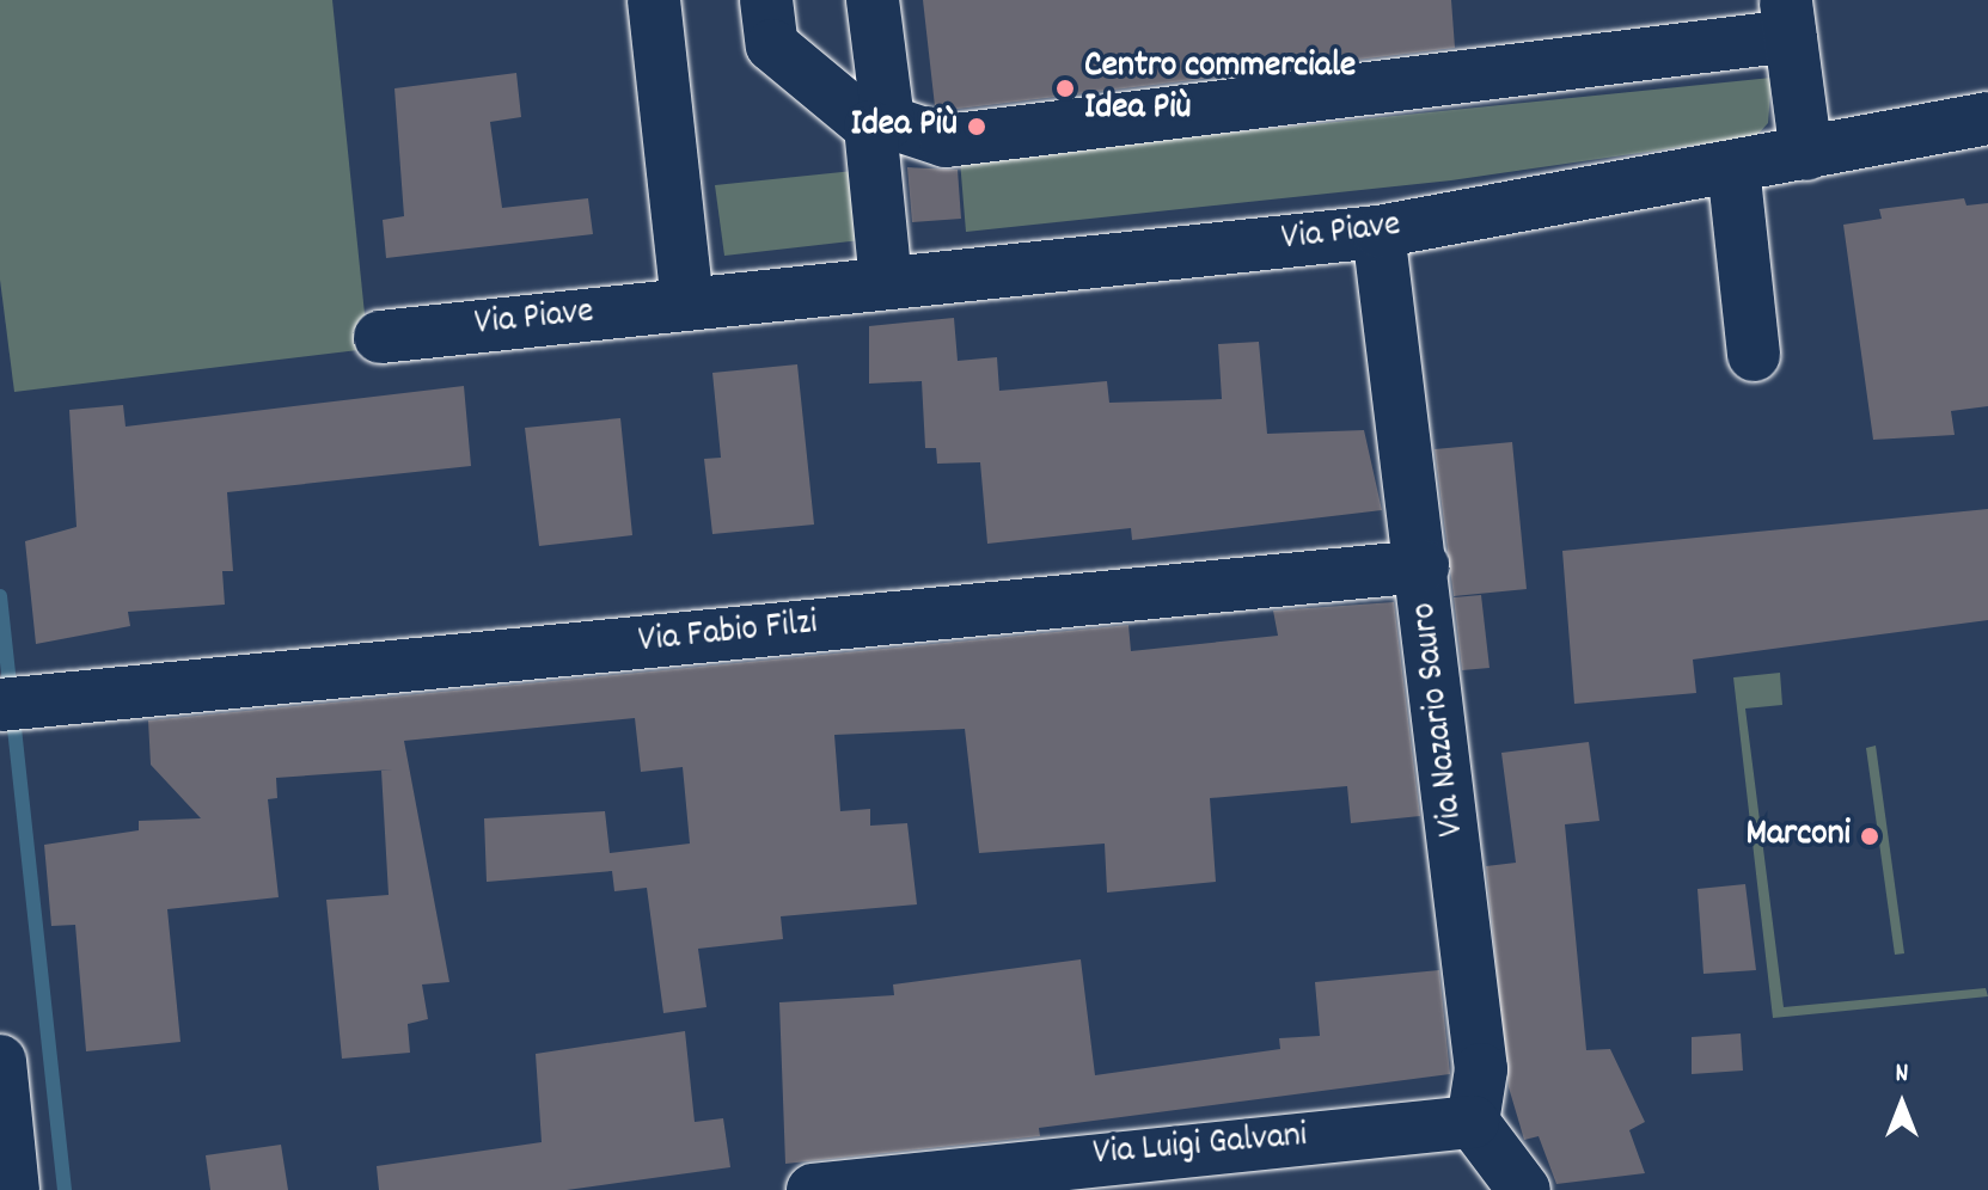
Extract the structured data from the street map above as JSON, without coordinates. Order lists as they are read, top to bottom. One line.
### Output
{"streets":{"street":["Via Piave","Via Fabio Filzi","Via Nazario Sauro","Via Luigi Galvani"]},"crossings":[["Via Piave","Via Nazario Sauro"],["Via Fabio Filzi","Via Nazario Sauro"],["Via Nazario Sauro","Via Luigi Galvani"]],"places":["Centro commerciale Idea Più","Idea Più","Marconi"],"north":"top"}
